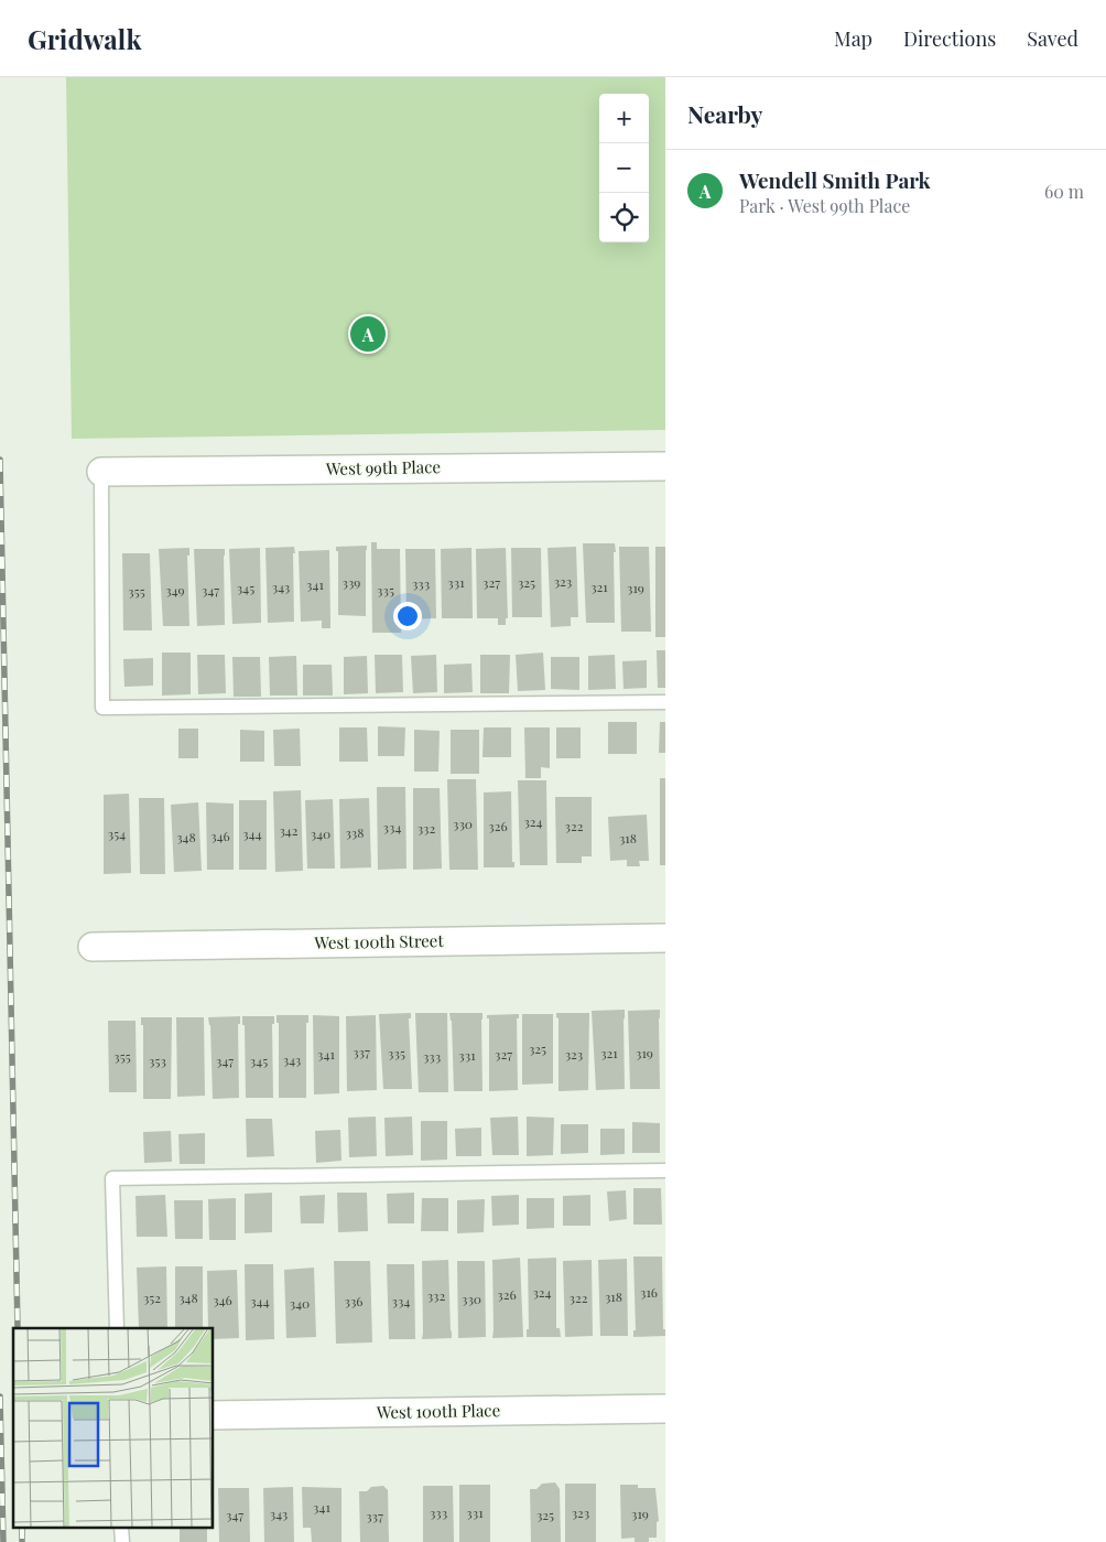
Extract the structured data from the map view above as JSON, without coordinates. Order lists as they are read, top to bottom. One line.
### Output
{"streets":{"street":["West 99th Place","West 100th Street","West 100th Place"]},"house_numbers":["323","339","331","327","325","333","341","343","321","345","319","349","347","335","355","324","330","326","322","334","332","342","338","354","344","340","346","348","318","325","337","335","321","319","341","327","323","331","355","333","343","353","347","345","324","316","326","332","318","352","348","322","330","346","344","336","334","340","341","333","331","323","343","319","347","325","337"],"page":{"header":"Gridwalk","nav":["Map","Directions","Saved"],"heading":"Nearby","map_buttons":["+","−"],"list":[{"mark":"A","name":"Wendell Smith Park","note":"Park · West 99th Place","value":"60 m"}],"pins":"A"}}
